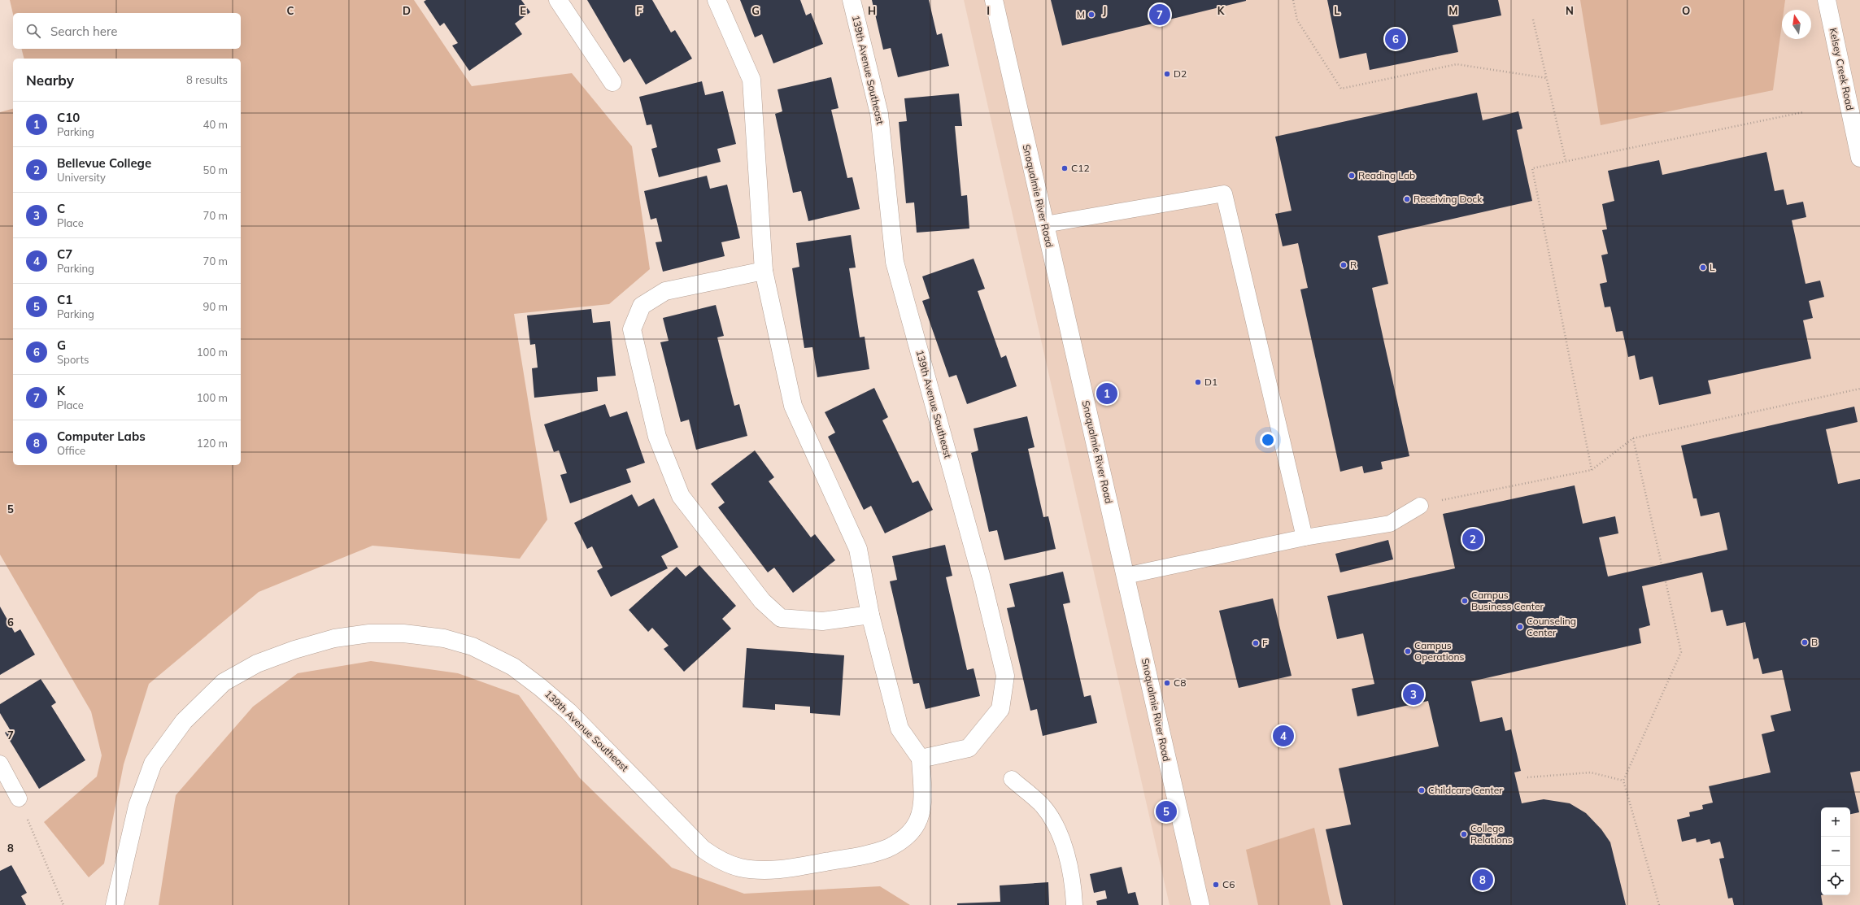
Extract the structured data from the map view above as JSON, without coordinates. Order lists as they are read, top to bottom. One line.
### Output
{"streets":{"street":["Kelsey Creek Road","139th Avenue Southeast","Snoqualmie River Road"]},"places":["M","D2","C12","Reading Lab","Receiving Dock","R","L","D1","Campus Business Center","Counseling Center","B","F","Campus Operations","C8","Childcare Center","College Relations","C6"],"north":"top","page":{"pins":["7","6","1","2","3","4","5","8"],"search":"Search here","heading":["Nearby","8 results"],"list":[{"mark":"1","name":"C10","note":"Parking","value":"40 m"},{"mark":"2","name":"Bellevue College","note":"University","value":"50 m"},{"mark":"3","name":"C","note":"Place","value":"70 m"},{"mark":"4","name":"C7","note":"Parking","value":"70 m"},{"mark":"5","name":"C1","note":"Parking","value":"90 m"},{"mark":"6","name":"G","note":"Sports","value":"100 m"},{"mark":"7","name":"K","note":"Place","value":"100 m"},{"mark":"8","name":"Computer Labs","note":"Office","value":"120 m"}],"map_buttons":["+","−"]},"grid":{"columns":["C","D","E","F","G","H","I","J","K","L","M","N","O"],"rows":["5","6","7","8"]}}
